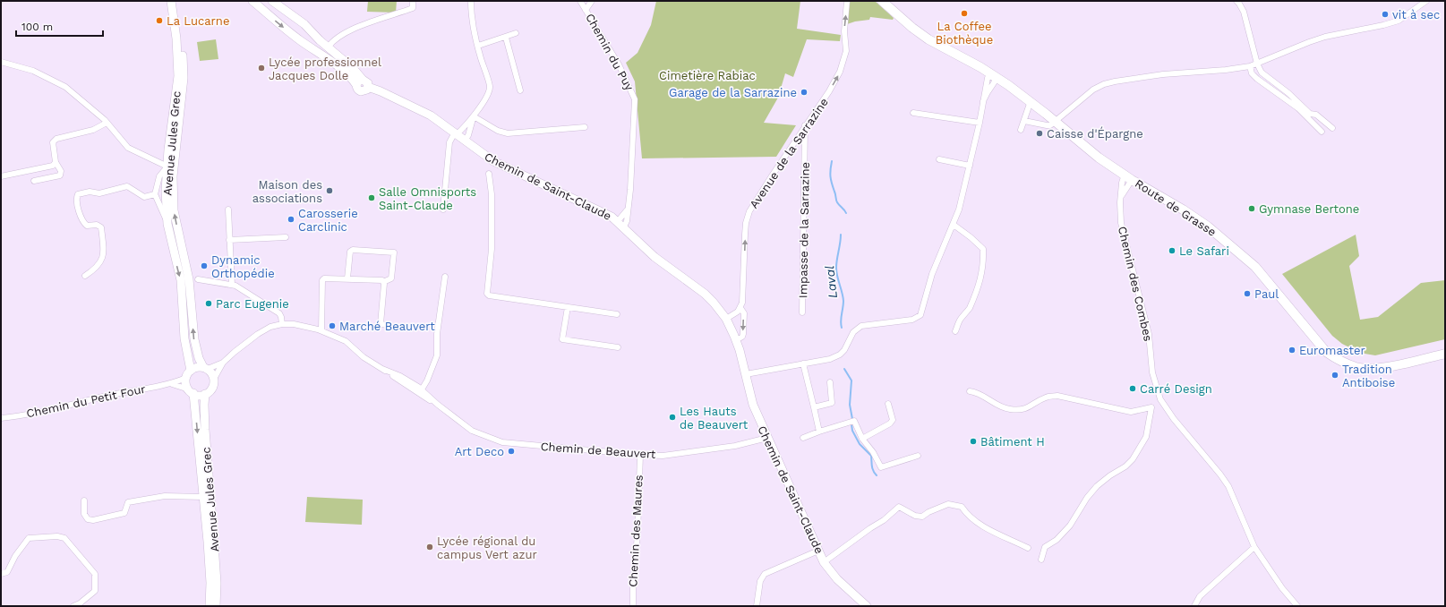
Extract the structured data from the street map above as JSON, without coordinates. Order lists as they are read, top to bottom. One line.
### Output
{"streets":{"main road":["Route de Grasse"],"street":["Chemin du Puy","Avenue Jules Grec","Avenue de la Sarrazine","Chemin de Saint-Claude","Impasse de la Sarrazine","Chemin des Combes","Chemin du Petit Four","Chemin de Beauvert","Chemin des Maures"]},"crossings":[["Chemin du Puy","Chemin de Saint-Claude"],["Avenue Jules Grec","Chemin du Petit Four"],["Avenue Jules Grec","Chemin de Beauvert"],["Avenue de la Sarrazine","Chemin de Saint-Claude"],["Avenue de la Sarrazine","Impasse de la Sarrazine"],["Chemin de Saint-Claude","Chemin de Beauvert"],["Route de Grasse","Chemin des Combes"],["Chemin du Petit Four","Chemin de Beauvert"],["Chemin de Beauvert","Chemin des Maures"]],"water":["Laval"],"parks":["Cimetière Rabiac"],"places":["La Coffee Biothèque","vit à sec","La Lucarne","Lycée professionnel Jacques Dolle","Garage de la Sarrazine","Caisse d'Épargne","Maison des associations","Salle Omnisports Saint-Claude","Gymnase Bertone","Carosserie Carclinic","Le Safari","Dynamic Orthopédie","Paul","Parc Eugenie","Marché Beauvert","Euromaster","Tradition Antiboise","Carré Design","Les Hauts de Beauvert","Bâtiment H","Art Deco","Lycée régional du campus Vert azur"],"scale_bar":"100 m"}
